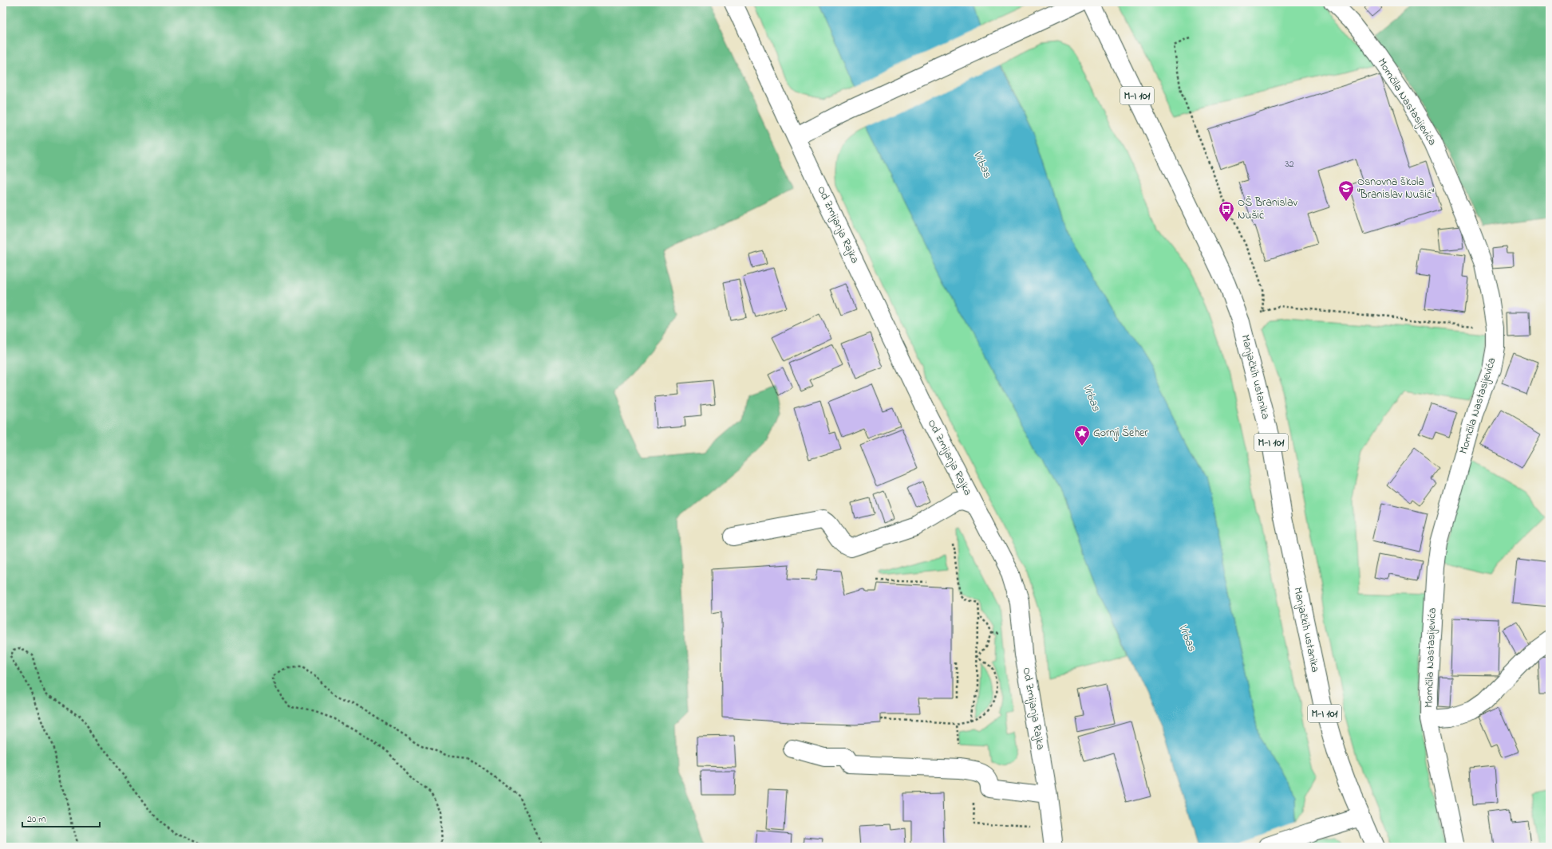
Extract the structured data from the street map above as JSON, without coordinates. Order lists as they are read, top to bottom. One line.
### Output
{"streets":{"street":["M-I 101","Momčila Nastasijevića","Od Zmijanja Rajka","Manjačkih ustanika"]},"water":["Vrbas"],"places":{"school or university":["Osnovna škola \"Branislav Nušić\""],"bus stop":["OŠ Branislav Nušić"],"place":["Gornji Šeher"]},"house_numbers":["32"],"scale_bar":"20 m"}
